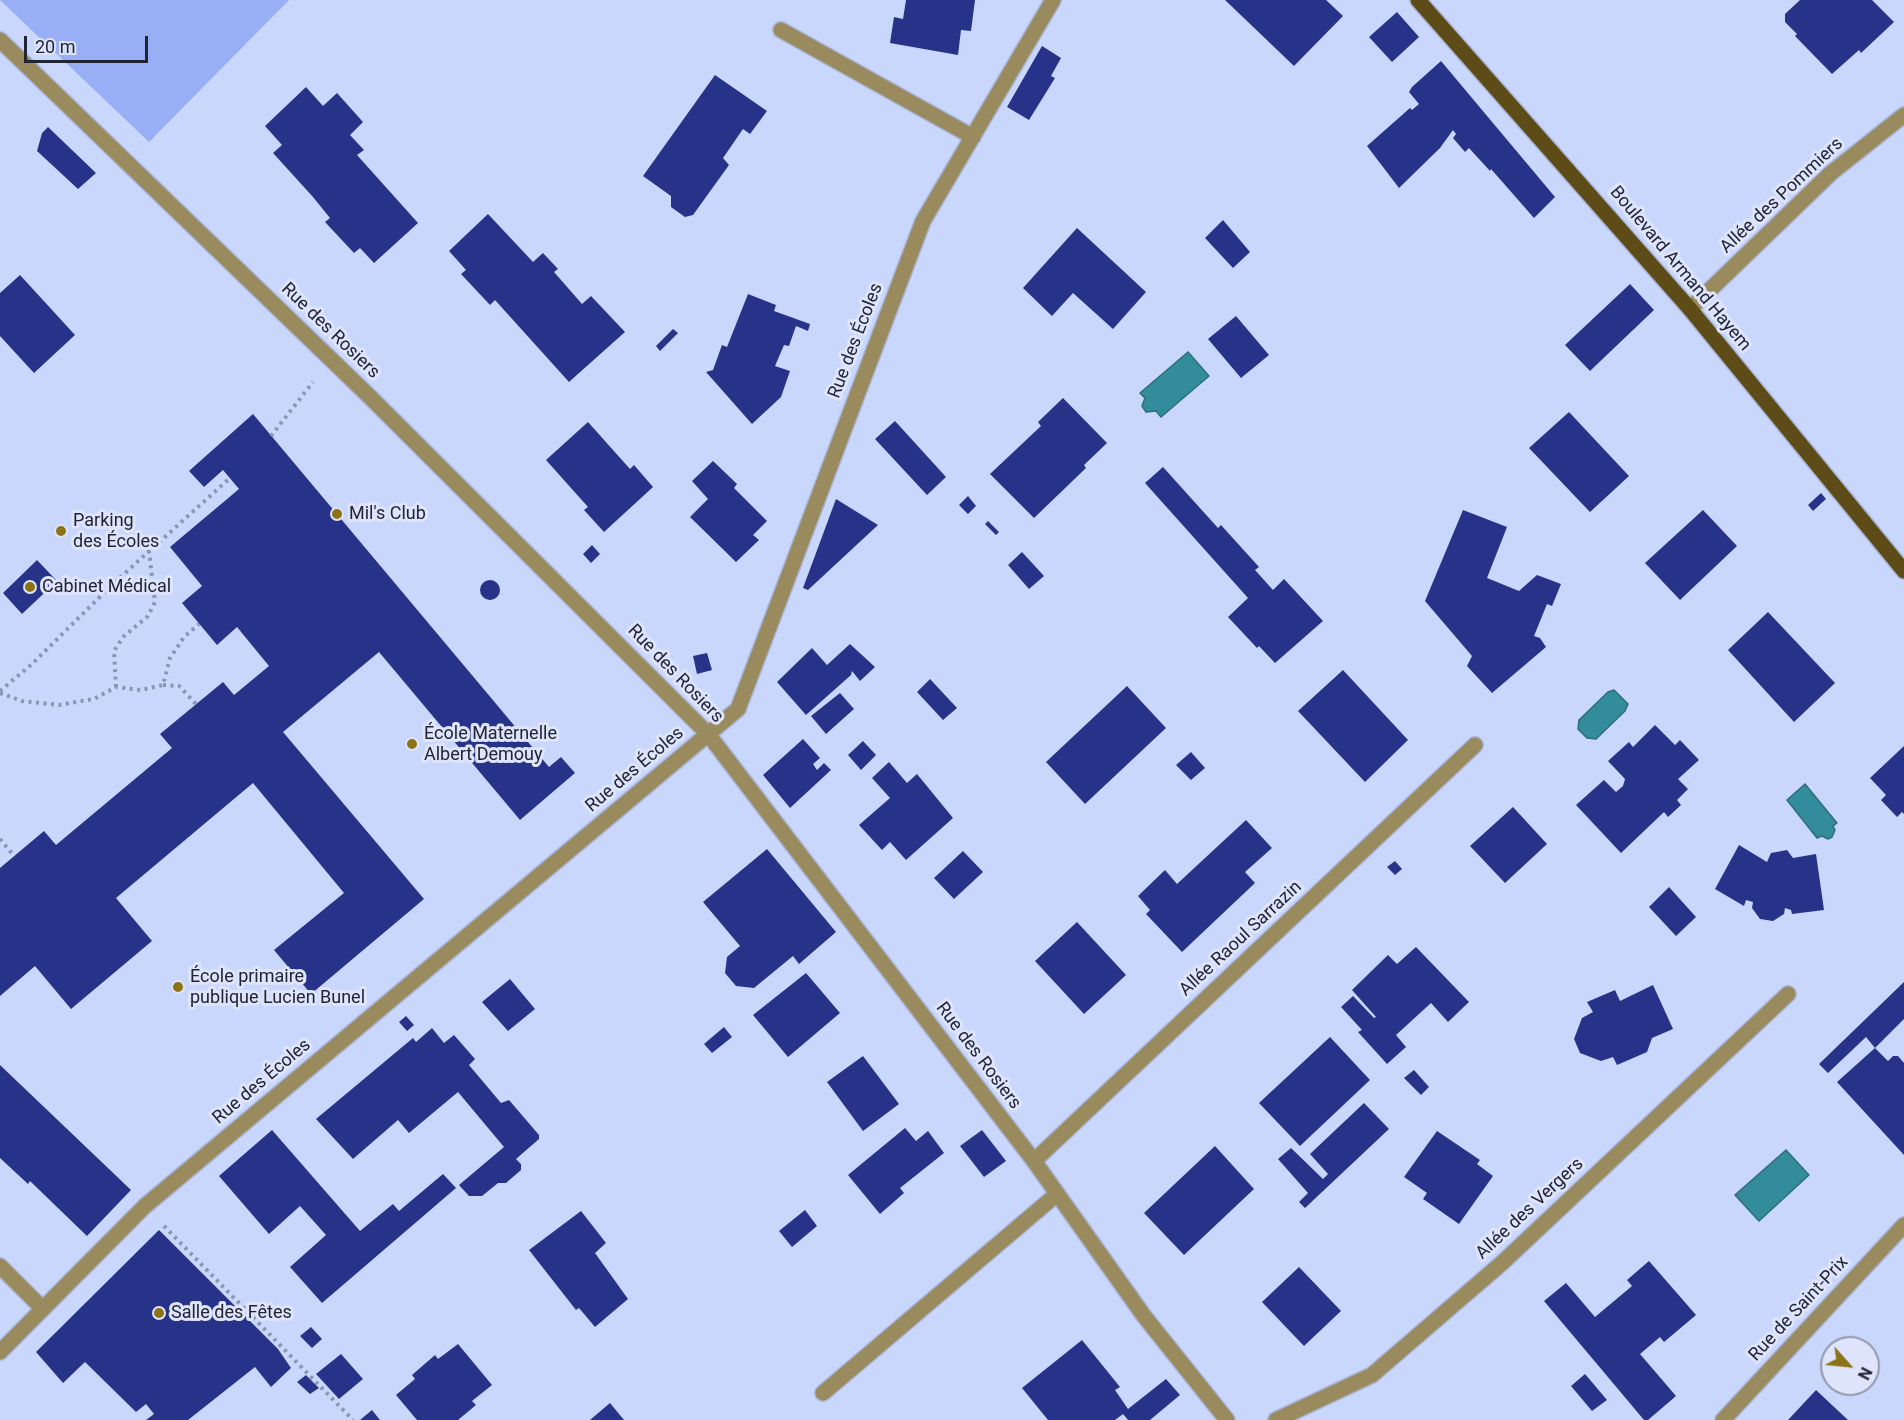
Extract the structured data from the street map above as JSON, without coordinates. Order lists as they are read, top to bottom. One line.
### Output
{"streets":{"main road":["Boulevard Armand Hayem"],"street":["Allée des Pommiers","Rue des Rosiers","Rue des Écoles","Allée Raoul Sarrazin","Allée des Vergers","Rue de Saint-Prix"]},"crossings":[["Allée des Pommiers","Boulevard Armand Hayem"],["Rue des Rosiers","Rue des Écoles"],["Rue des Rosiers","Allée Raoul Sarrazin"]],"places":["Mil's Club","Parking des Écoles","Cabinet Médical","École Maternelle Albert Demouy","École primaire publique Lucien Bunel","Salle des Fêtes"],"scale_bar":"20 m","north":"bottom right"}
